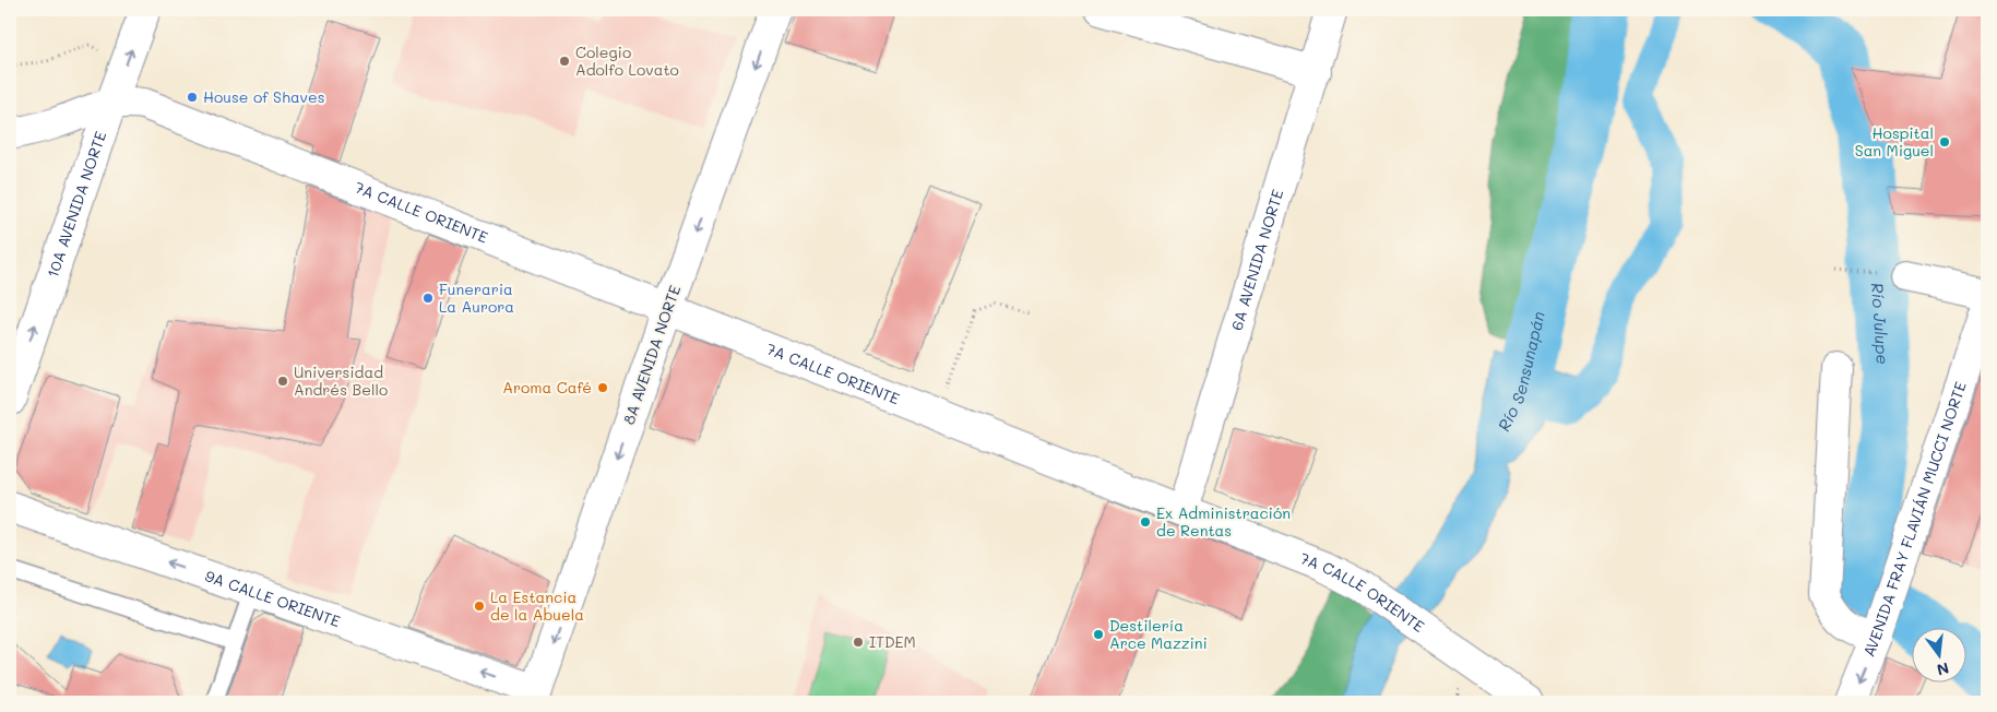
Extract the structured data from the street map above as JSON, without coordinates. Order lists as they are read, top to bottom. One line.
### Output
{"streets":{"street":["10A AVENIDA NORTE","7A CALLE ORIENTE","6A AVENIDA NORTE","8A AVENIDA NORTE","AVENIDA FRAY FLAVIÁN MUCCI NORTE","9A CALLE ORIENTE"]},"crossings":[["10A AVENIDA NORTE","7A CALLE ORIENTE"],["7A CALLE ORIENTE","6A AVENIDA NORTE"],["7A CALLE ORIENTE","8A AVENIDA NORTE"],["8A AVENIDA NORTE","9A CALLE ORIENTE"]],"one_way":["10A AVENIDA NORTE","8A AVENIDA NORTE","9A CALLE ORIENTE"],"water":["Río Julupe","Río Sensunapán"],"places":["Colegio Adolfo Lovato","House of Shaves","Hospital San Miguel","Funeraria La Aurora","Universidad Andrés Bello","Aroma Café","Ex Administración de Rentas","La Estancia de la Abuela","Destilería Arce Mazzini","ITDEM"],"north":"bottom"}
